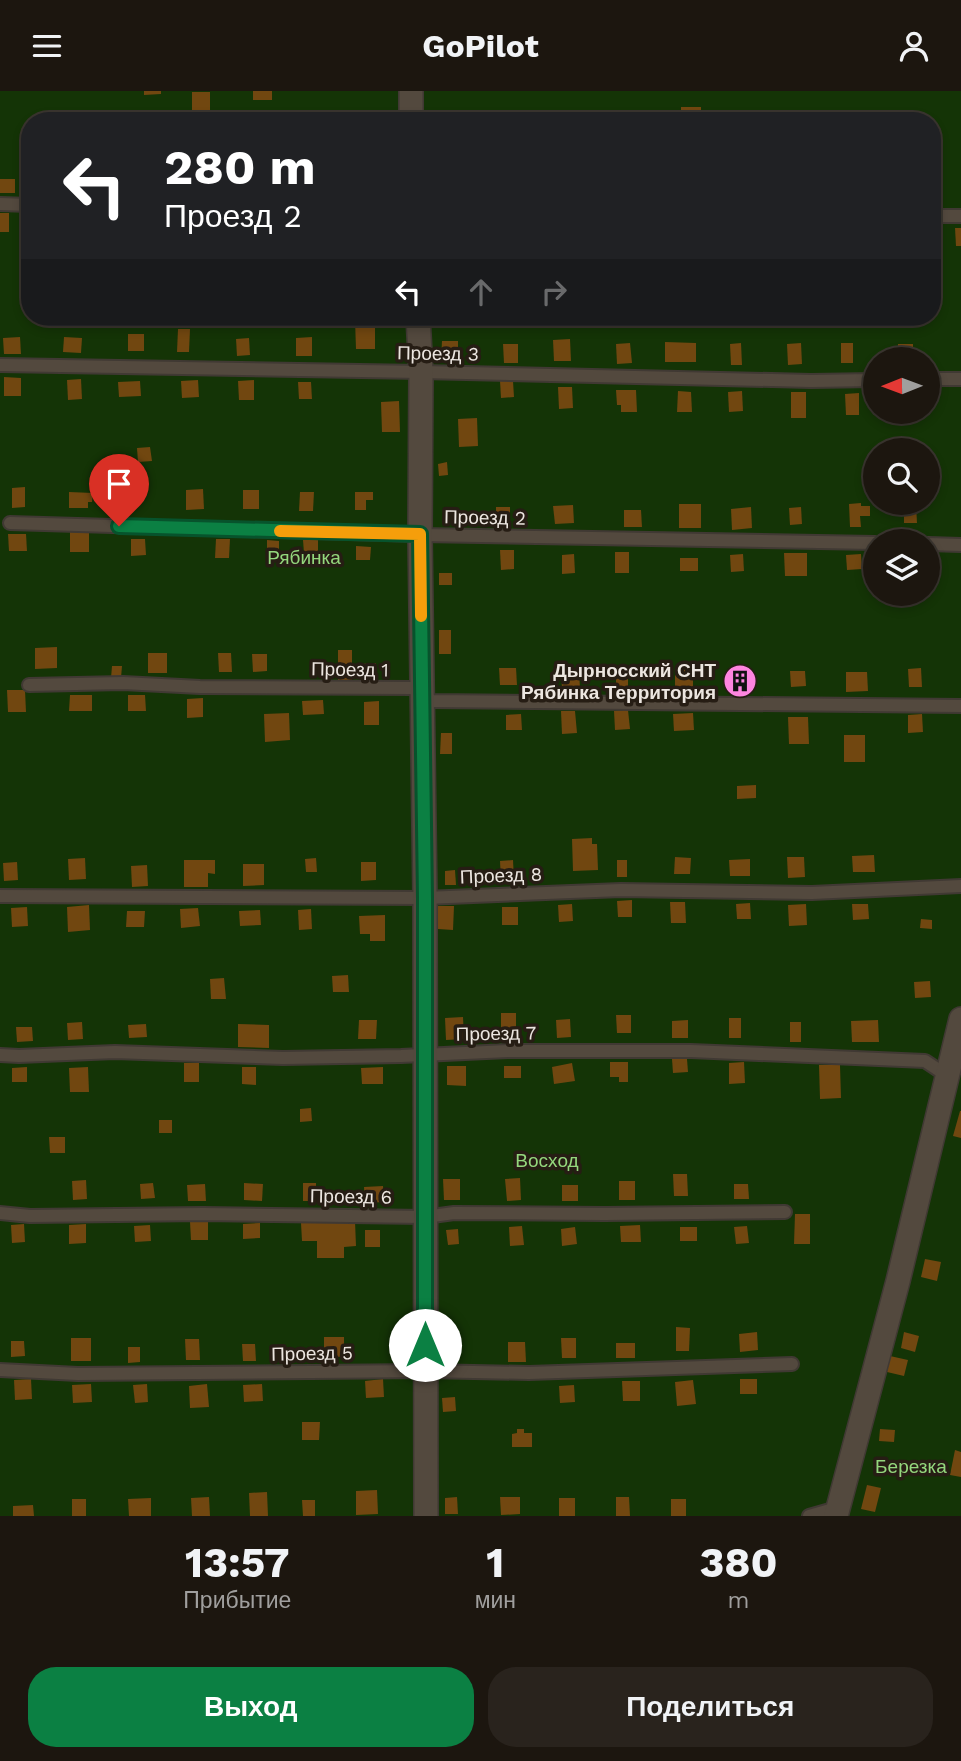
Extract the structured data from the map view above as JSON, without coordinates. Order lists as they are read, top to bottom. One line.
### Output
{"streets":{"lane":["Проезд 3","Проезд 2","Проезд 1","Проезд 8","Проезд 7","Проезд 6","Проезд 5"]},"parks":["Рябинка","Восход","Березка"],"places":{"building":["Дырносский СНТ Рябинка Территория"]},"north":"left","page":{"header":"GoPilot","turn":["280 m","Проезд 2"],"eta":["13:57","Прибытие","1","мин","380","m"],"buttons":["Выход","Поделиться"]}}
